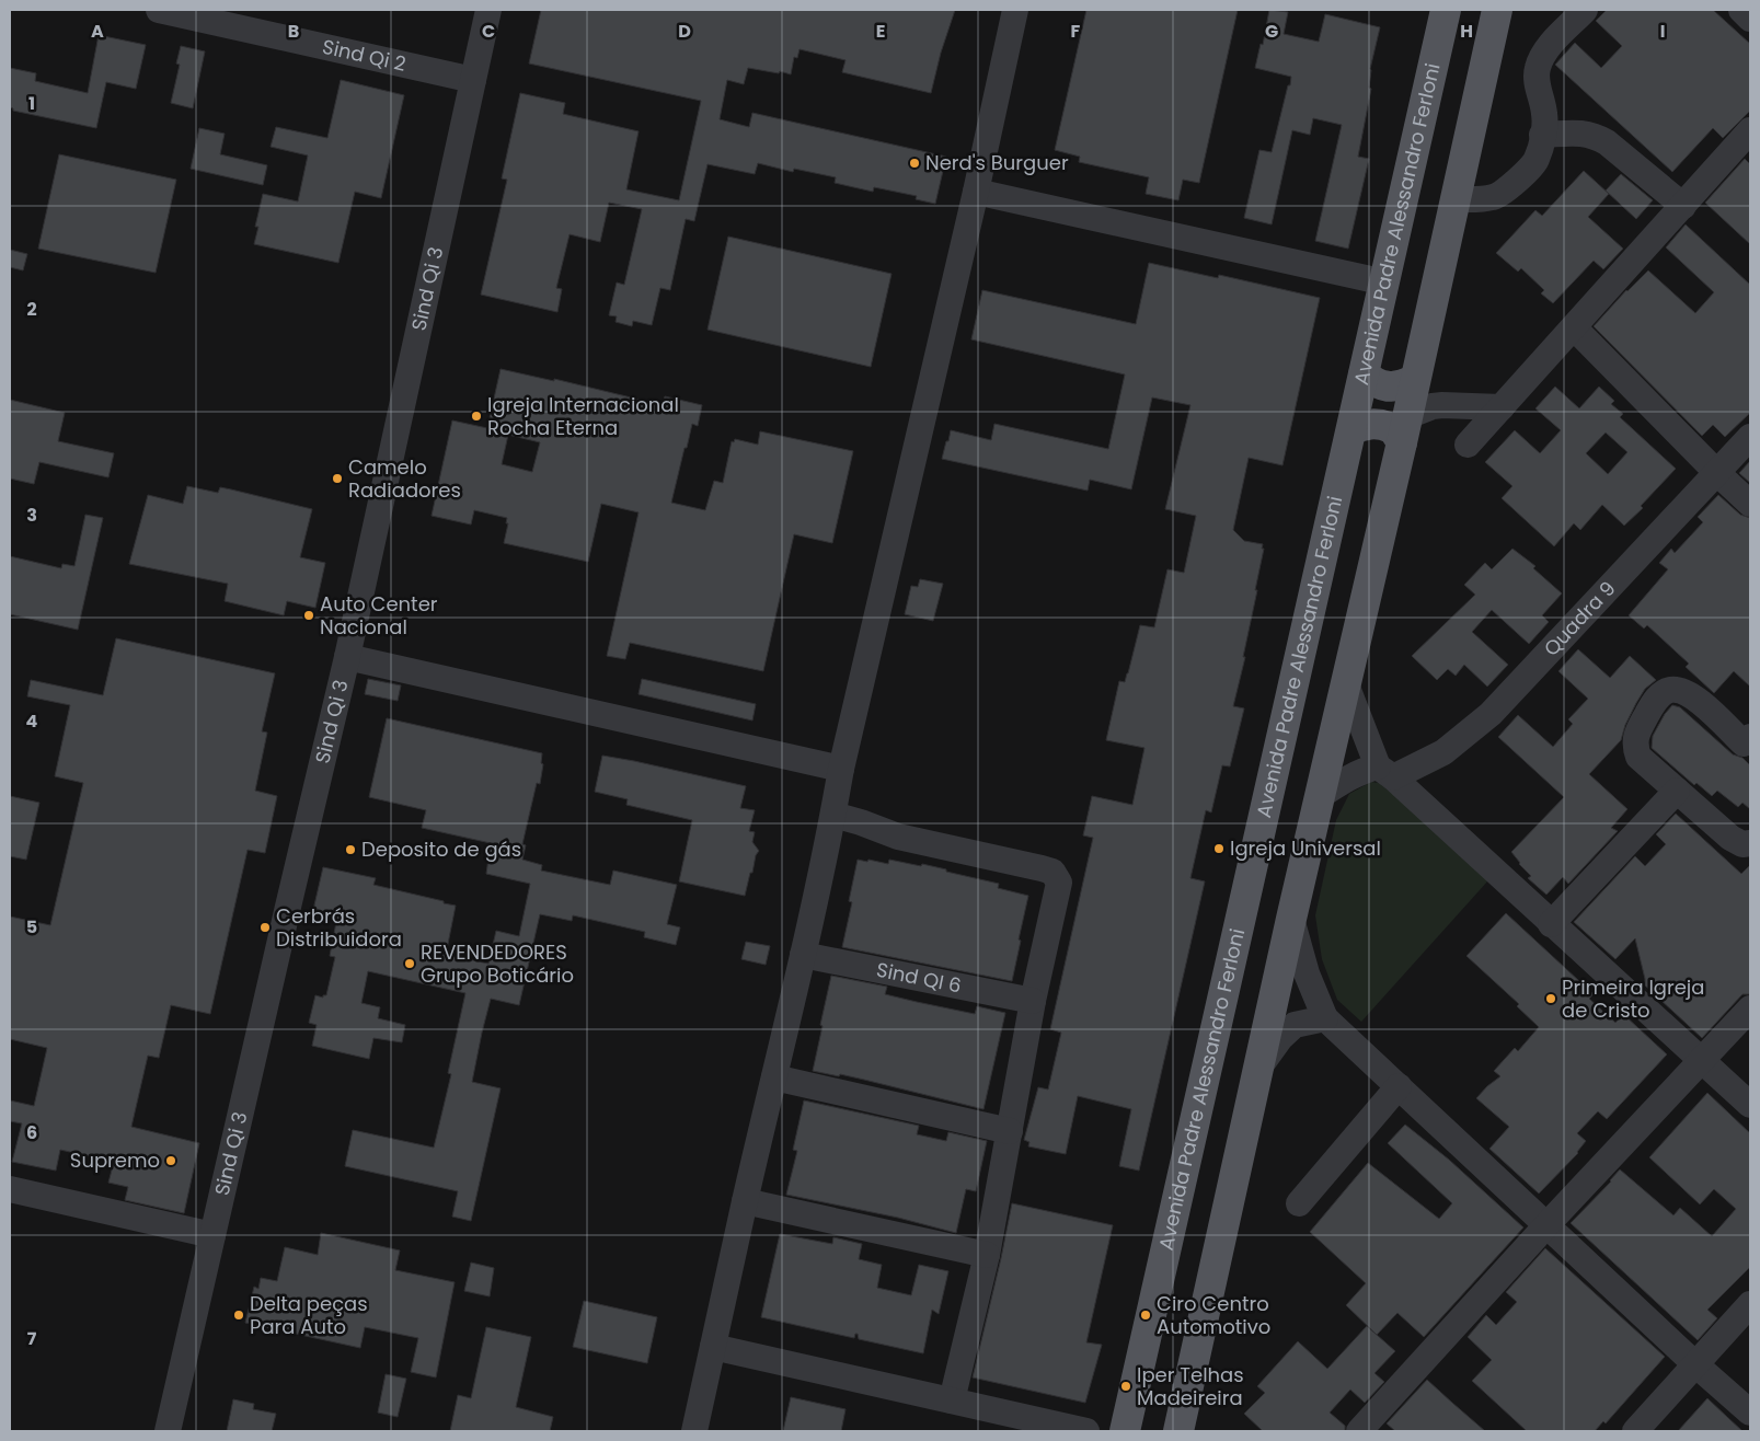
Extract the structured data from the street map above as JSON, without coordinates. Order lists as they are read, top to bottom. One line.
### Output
{"streets":{"main road":["Avenida Padre Alessandro Ferloni"],"street":["Sind Qi 2","Sind Qi 3","Quadra 9","Sind QI 6"]},"crossings":[["Sind Qi 2","Sind Qi 3"]],"places":["Nerd's Burguer","Igreja Internacional Rocha Eterna","Camelo Radiadores","Auto Center Nacional","Igreja Universal","Deposito de gás","Cerbrás Distribuidora","REVENDEDORES Grupo Boticário","Primeira Igreja de Cristo","Supremo","Delta peças Para Auto","Ciro Centro Automotivo","Iper Telhas Madeireira"],"grid":{"columns":["A","B","C","D","E","F","G","H","I"],"rows":["1","2","3","4","5","6","7"]}}
